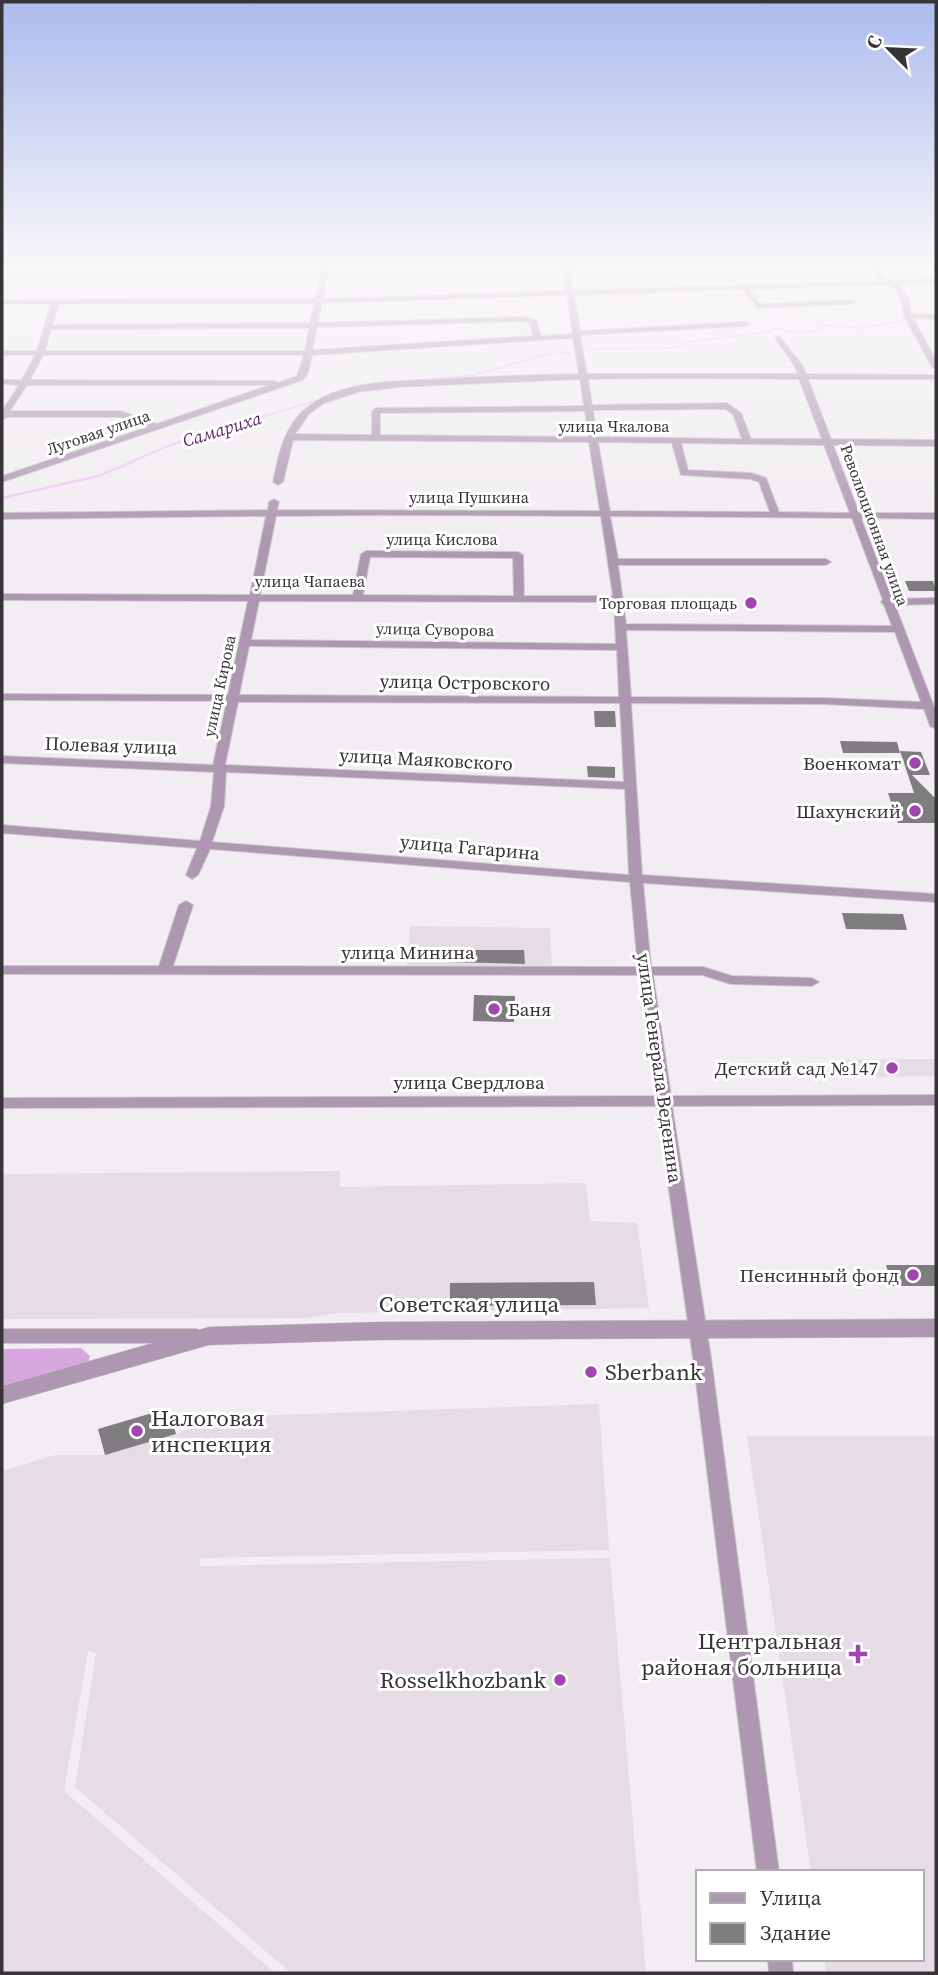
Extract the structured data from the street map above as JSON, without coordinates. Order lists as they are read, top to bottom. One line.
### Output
{"streets":{"street":["улица Чкалова","Луговая улица","улица Пушкина","Революционная улица","улица Кислова","улица Чапаева","улица Суворова","улица Островского","улица Кирова","Полевая улица","улица Маяковского","улица Гагарина","улица Минина","улица Генерала Веденина","улица Свердлова","Советская улица"]},"crossings":[["улица Чкалова","Революционная улица"],["улица Чкалова","улица Генерала Веденина"],["улица Пушкина","Революционная улица"],["улица Пушкина","улица Кирова"],["улица Пушкина","улица Генерала Веденина"],["Революционная улица","улица Островского"],["улица Кислова","улица Чапаева"],["улица Чапаева","улица Кирова"],["улица Чапаева","улица Генерала Веденина"],["улица Суворова","улица Кирова"],["улица Суворова","улица Генерала Веденина"],["улица Островского","улица Кирова"],["улица Островского","улица Генерала Веденина"],["улица Кирова","Полевая улица"],["улица Кирова","улица Маяковского"],["улица Кирова","улица Гагарина"],["Полевая улица","улица Маяковского"],["улица Маяковского","улица Генерала Веденина"],["улица Гагарина","улица Генерала Веденина"],["улица Минина","улица Генерала Веденина"],["улица Генерала Веденина","улица Свердлова"],["улица Генерала Веденина","Советская улица"]],"water":["Самариха"],"places":{"other":["Торговая площадь","Военкомат","Шахунский","Баня","Детский сад №147","Пенсинный фонд","Sberbank","Налоговая инспекция","Rosselkhozbank"],"health":["Центральная районая больница"]},"legend":["Улица","Здание"],"north":"top left"}
